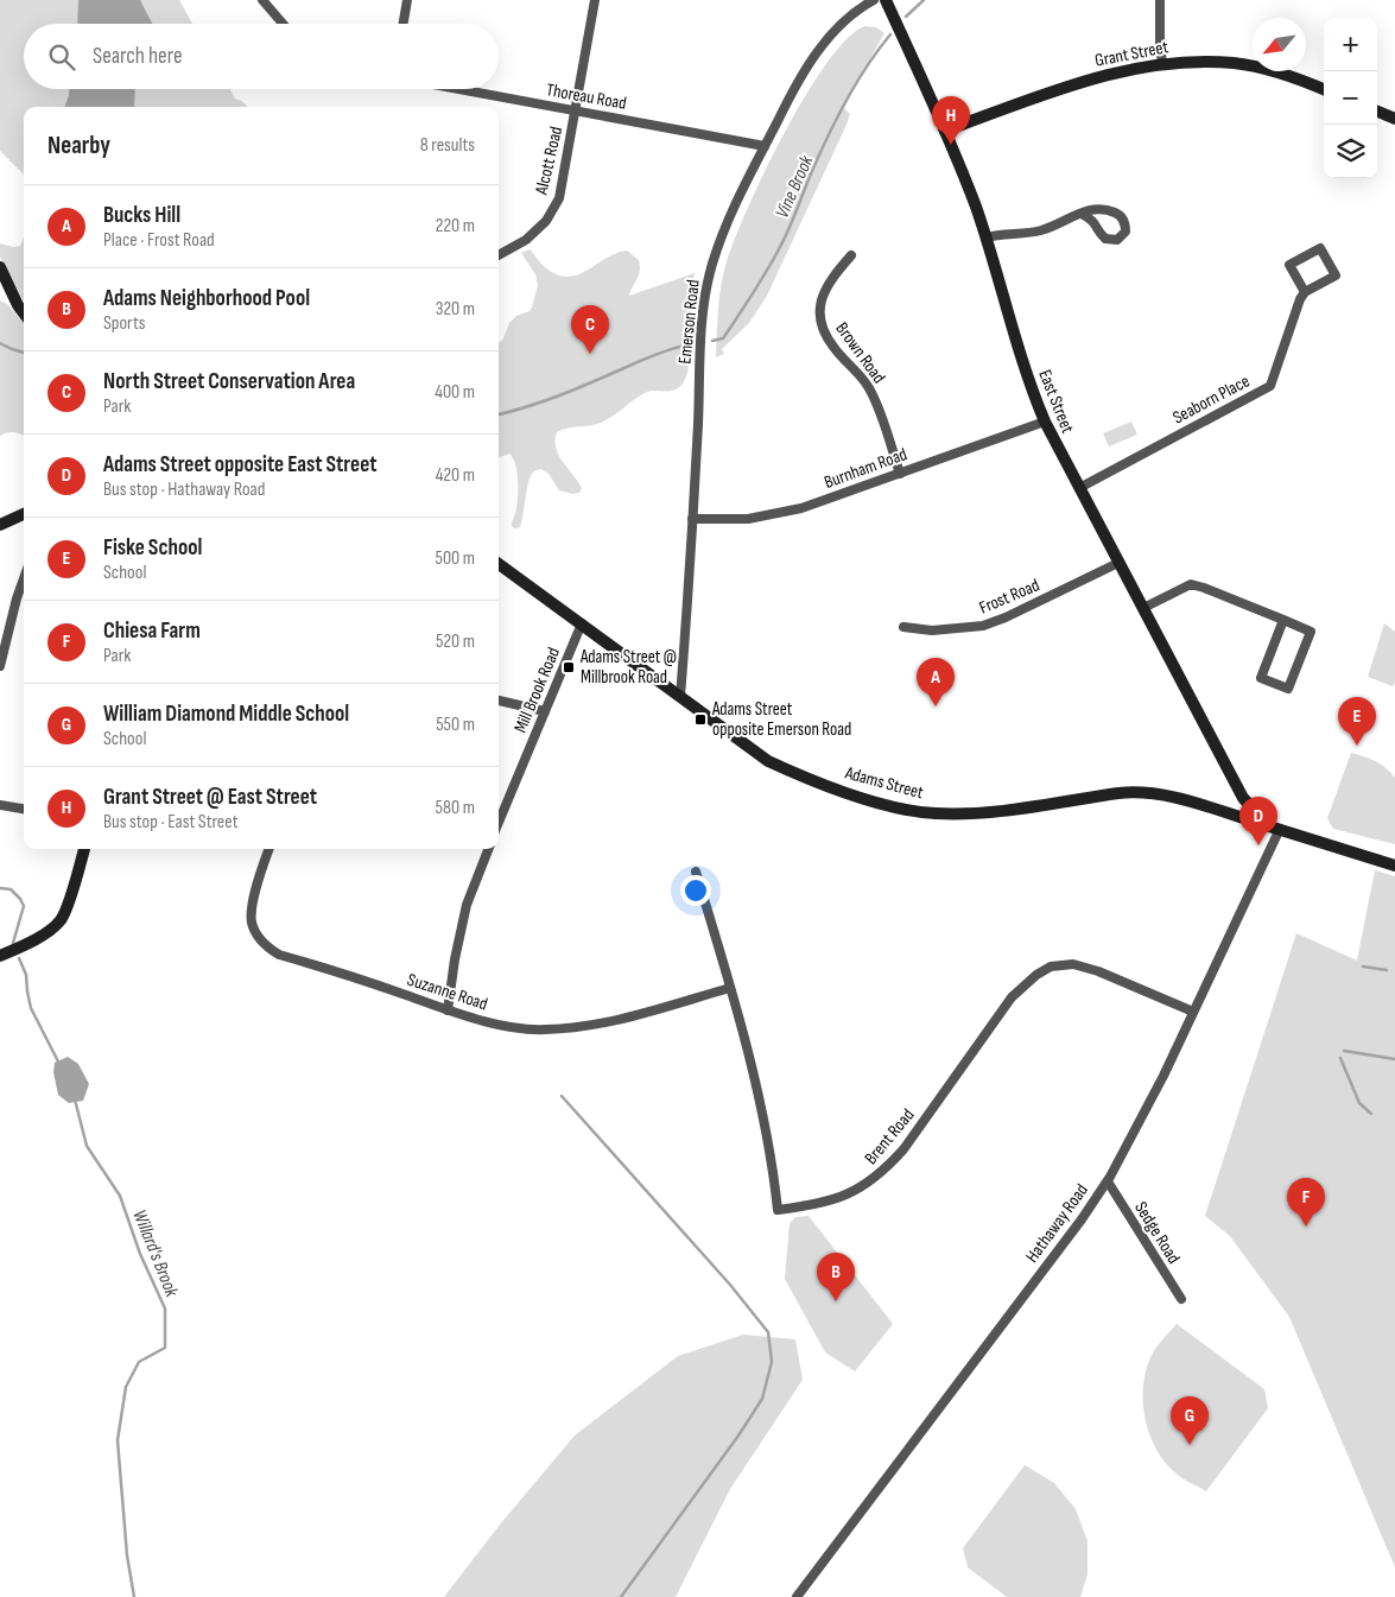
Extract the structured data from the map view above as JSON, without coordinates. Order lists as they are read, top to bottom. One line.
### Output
{"streets":{"street":["Grant Street","Thoreau Road","Alcott Road","Emerson Road","Brown Road","Seaborn Place","East Street","Burnham Road","Frost Road","Mill Brook Road","Adams Street","Suzanne Road","Brent Road","Hathaway Road","Sedge Road"]},"crossings":[["Grant Street","East Street"],["Thoreau Road","Alcott Road"],["Thoreau Road","Emerson Road"],["Emerson Road","Burnham Road"],["Emerson Road","Adams Street"],["Brown Road","Burnham Road"],["Seaborn Place","East Street"],["East Street","Burnham Road"],["East Street","Frost Road"],["East Street","Adams Street"],["East Street","Hathaway Road"],["Mill Brook Road","Adams Street"],["Adams Street","Hathaway Road"],["Suzanne Road","Brent Road"],["Brent Road","Hathaway Road"],["Hathaway Road","Sedge Road"]],"water":["Vine Brook","Willard's Brook"],"places":{"transit":["Adams Street @ Millbrook Road","Adams Street opposite Emerson Road"]},"north":"bottom left","page":{"map_buttons":["+","−"],"search":"Search here","pins":["H","C","A","E","D","F","B","G"],"heading":["Nearby","8 results"],"list":[{"mark":"A","name":"Bucks Hill","note":"Place · Frost Road","value":"220 m"},{"mark":"B","name":"Adams Neighborhood Pool","note":"Sports","value":"320 m"},{"mark":"C","name":"North Street Conservation Area","note":"Park","value":"400 m"},{"mark":"D","name":"Adams Street opposite East Street","note":"Bus stop · Hathaway Road","value":"420 m"},{"mark":"E","name":"Fiske School","note":"School","value":"500 m"},{"mark":"F","name":"Chiesa Farm","note":"Park","value":"520 m"},{"mark":"G","name":"William Diamond Middle School","note":"School","value":"550 m"},{"mark":"H","name":"Grant Street @ East Street","note":"Bus stop · East Street","value":"580 m"}]}}
